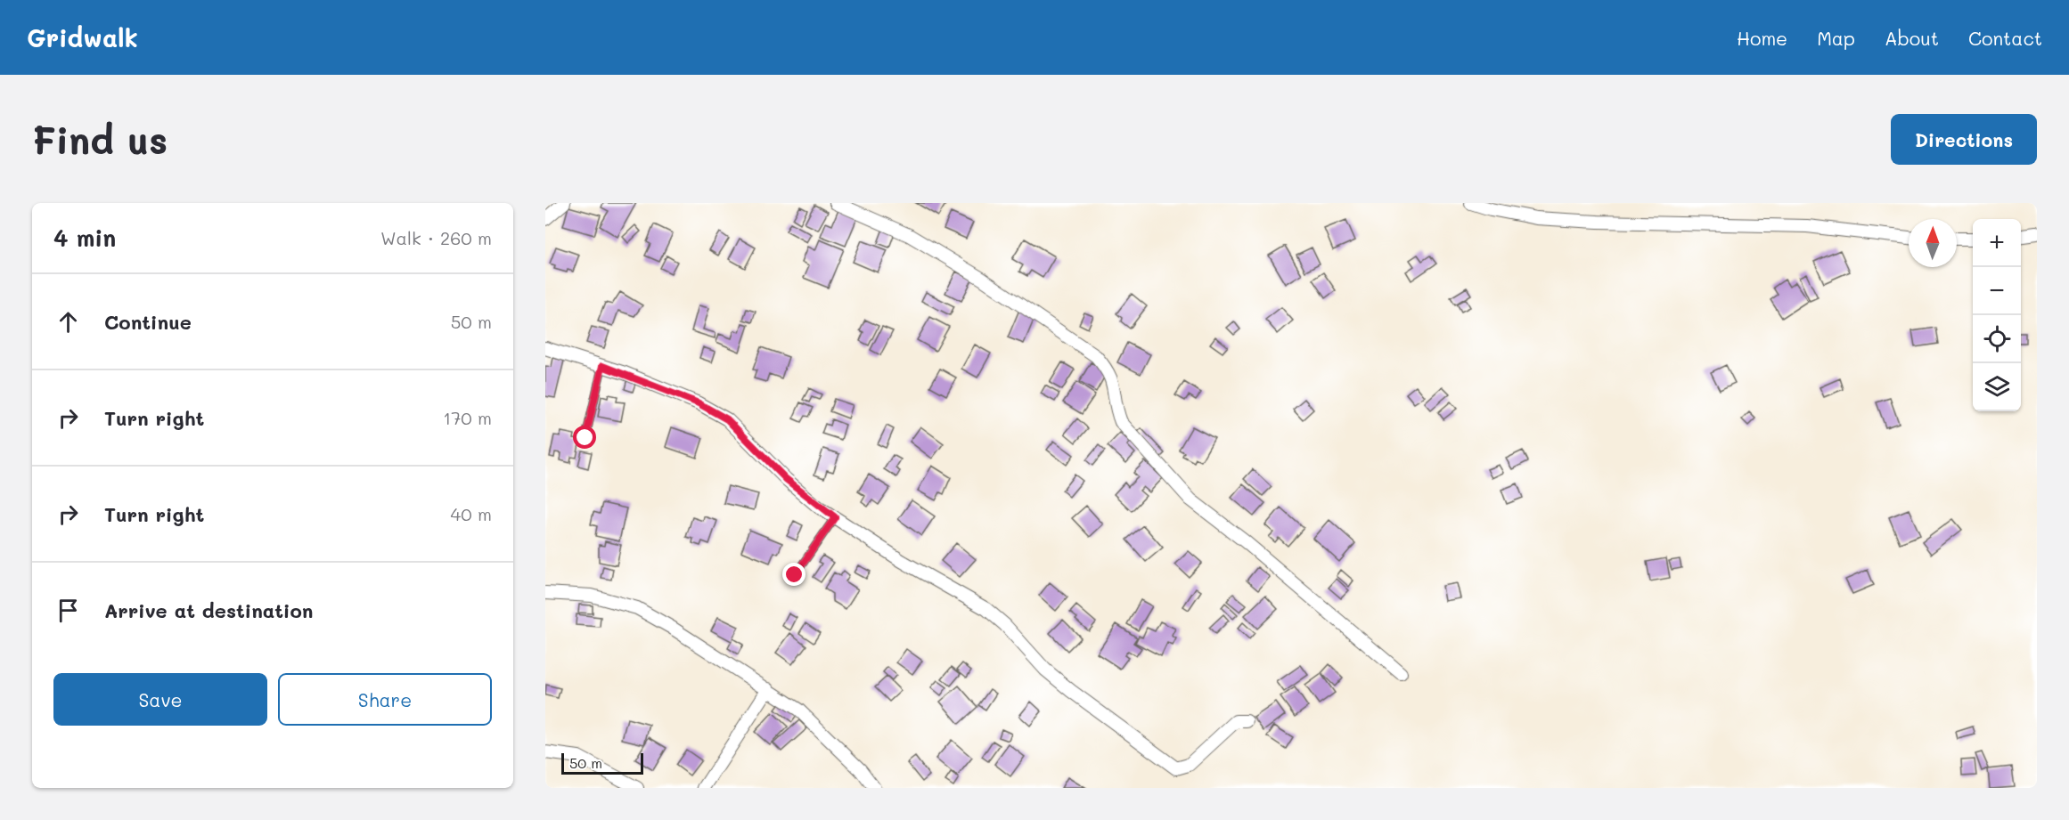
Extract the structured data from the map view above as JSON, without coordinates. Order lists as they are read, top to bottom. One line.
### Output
{"scale_bar":"50 m","north":"top","page":{"header":"Gridwalk","nav":["Home","Map","About","Contact"],"buttons":["Directions",["Save","Share"]],"title":"Find us","heading":["4 min","Walk · 260 m"],"map_buttons":["+","−"],"list":[["Continue","50 m"],["Turn right","170 m"],["Turn right","40 m"],"Arrive at destination"],"scale":"50 m"}}
